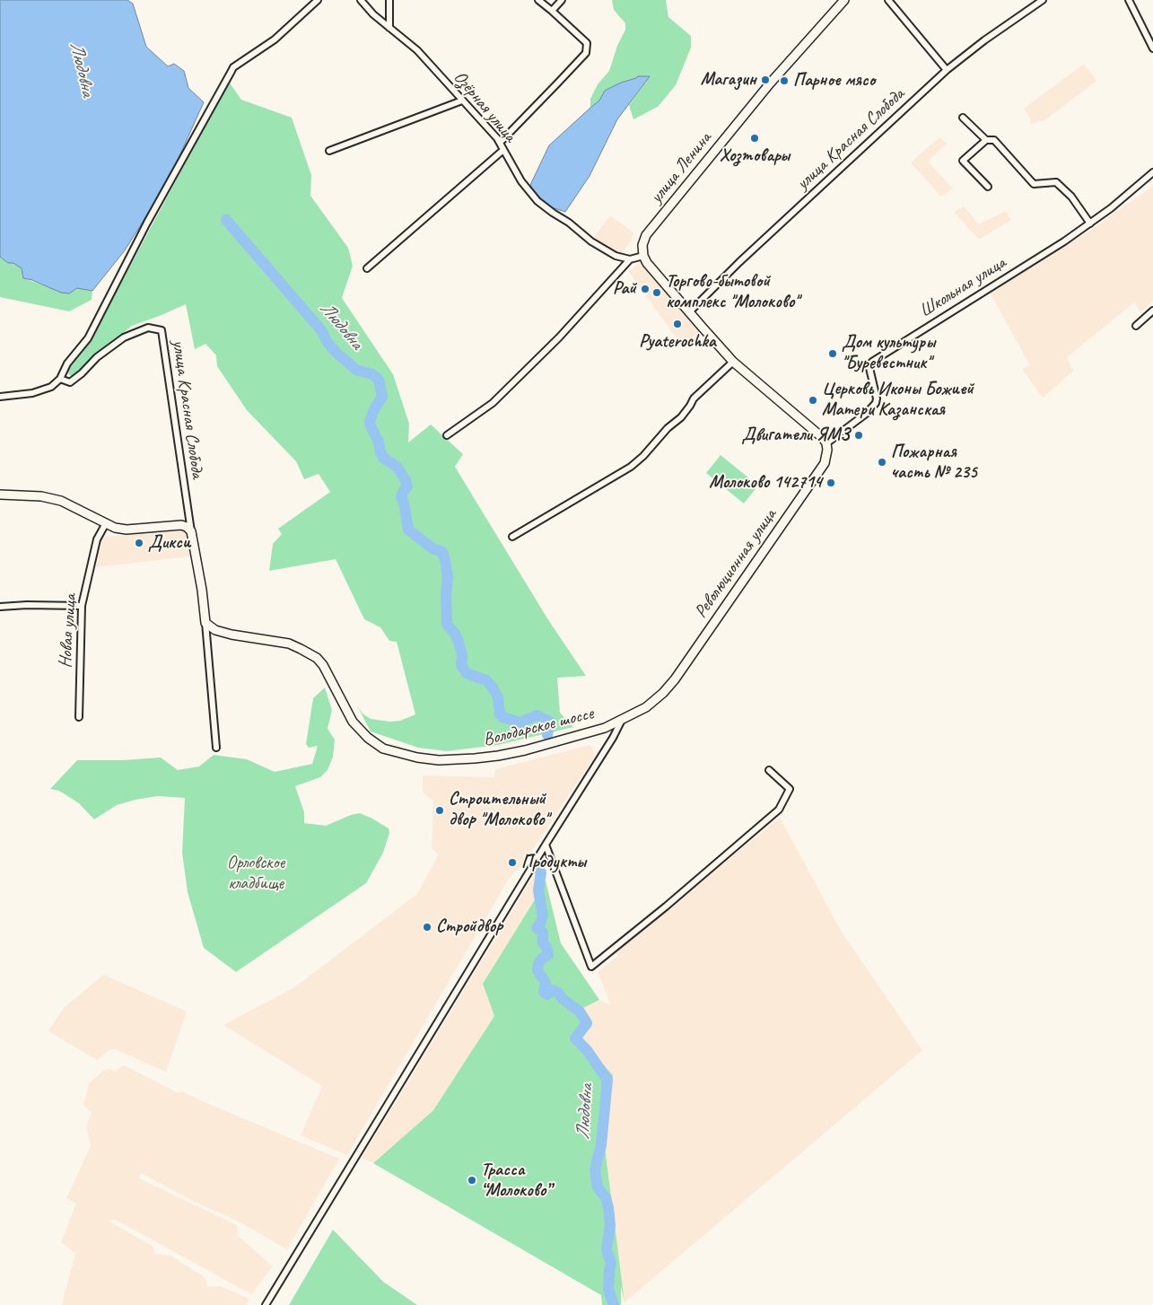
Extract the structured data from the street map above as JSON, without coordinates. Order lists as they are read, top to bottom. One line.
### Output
{"streets":{"main road":["улица Ленина","Революционная улица","Володарское шоссе"],"street":["Озёрная улица","улица Красная Слобода","Школьная улица","Новая улица"]},"crossings":[["Школьная улица","Революционная улица"],["Революционная улица","Володарское шоссе"]],"water":["Людовна"],"parks":["Орловское кладбище"],"places":["Магазин","Парное мясо","Хозтовары","Рай","Торгово-бытовой комплекс \"Молоково\"","Pyaterochka","Дом культуры \"Буревестник\"","Церковь Иконы Божией Матери Казанская","Двигатели ЯМЗ","Пожарная часть № 235","Молоково 142714","Дикси","Строительный двор \"Молоково\"","Продукты","Стройдвор","Трасса “Молоково”"]}
